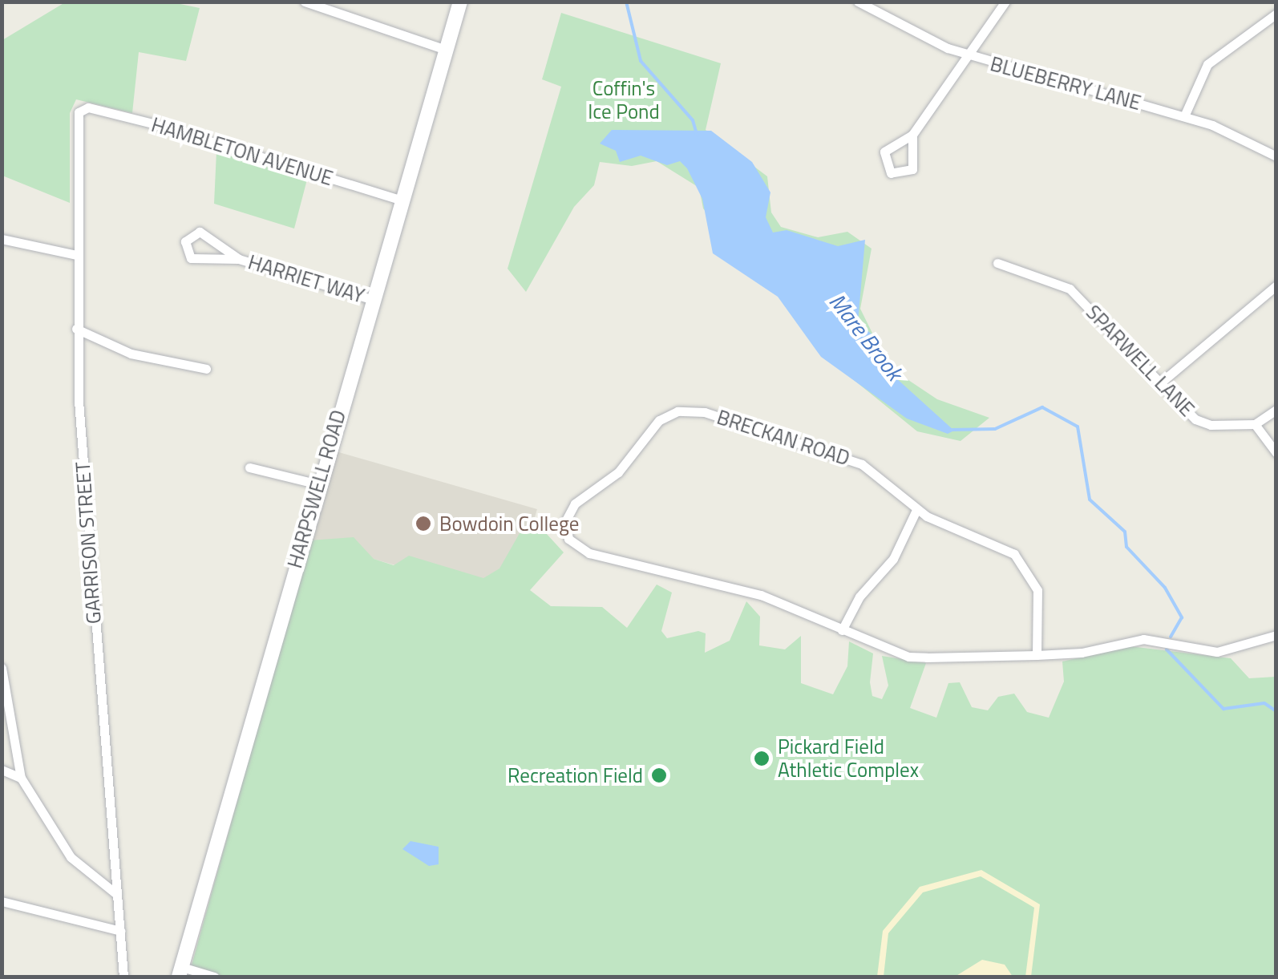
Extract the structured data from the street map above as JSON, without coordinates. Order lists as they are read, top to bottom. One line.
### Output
{"streets":{"main road":["HARPSWELL ROAD"],"street":["BLUEBERRY LANE","HAMBLETON AVENUE","HARRIET WAY","SPARWELL LANE","BRECKAN ROAD","GARRISON STREET"]},"crossings":[["HAMBLETON AVENUE","HARPSWELL ROAD"],["HAMBLETON AVENUE","GARRISON STREET"],["HARRIET WAY","HARPSWELL ROAD"]],"water":["Mare Brook"],"parks":["Coffin's Ice Pond"],"places":["Bowdoin College","Pickard Field Athletic Complex","Recreation Field"]}
